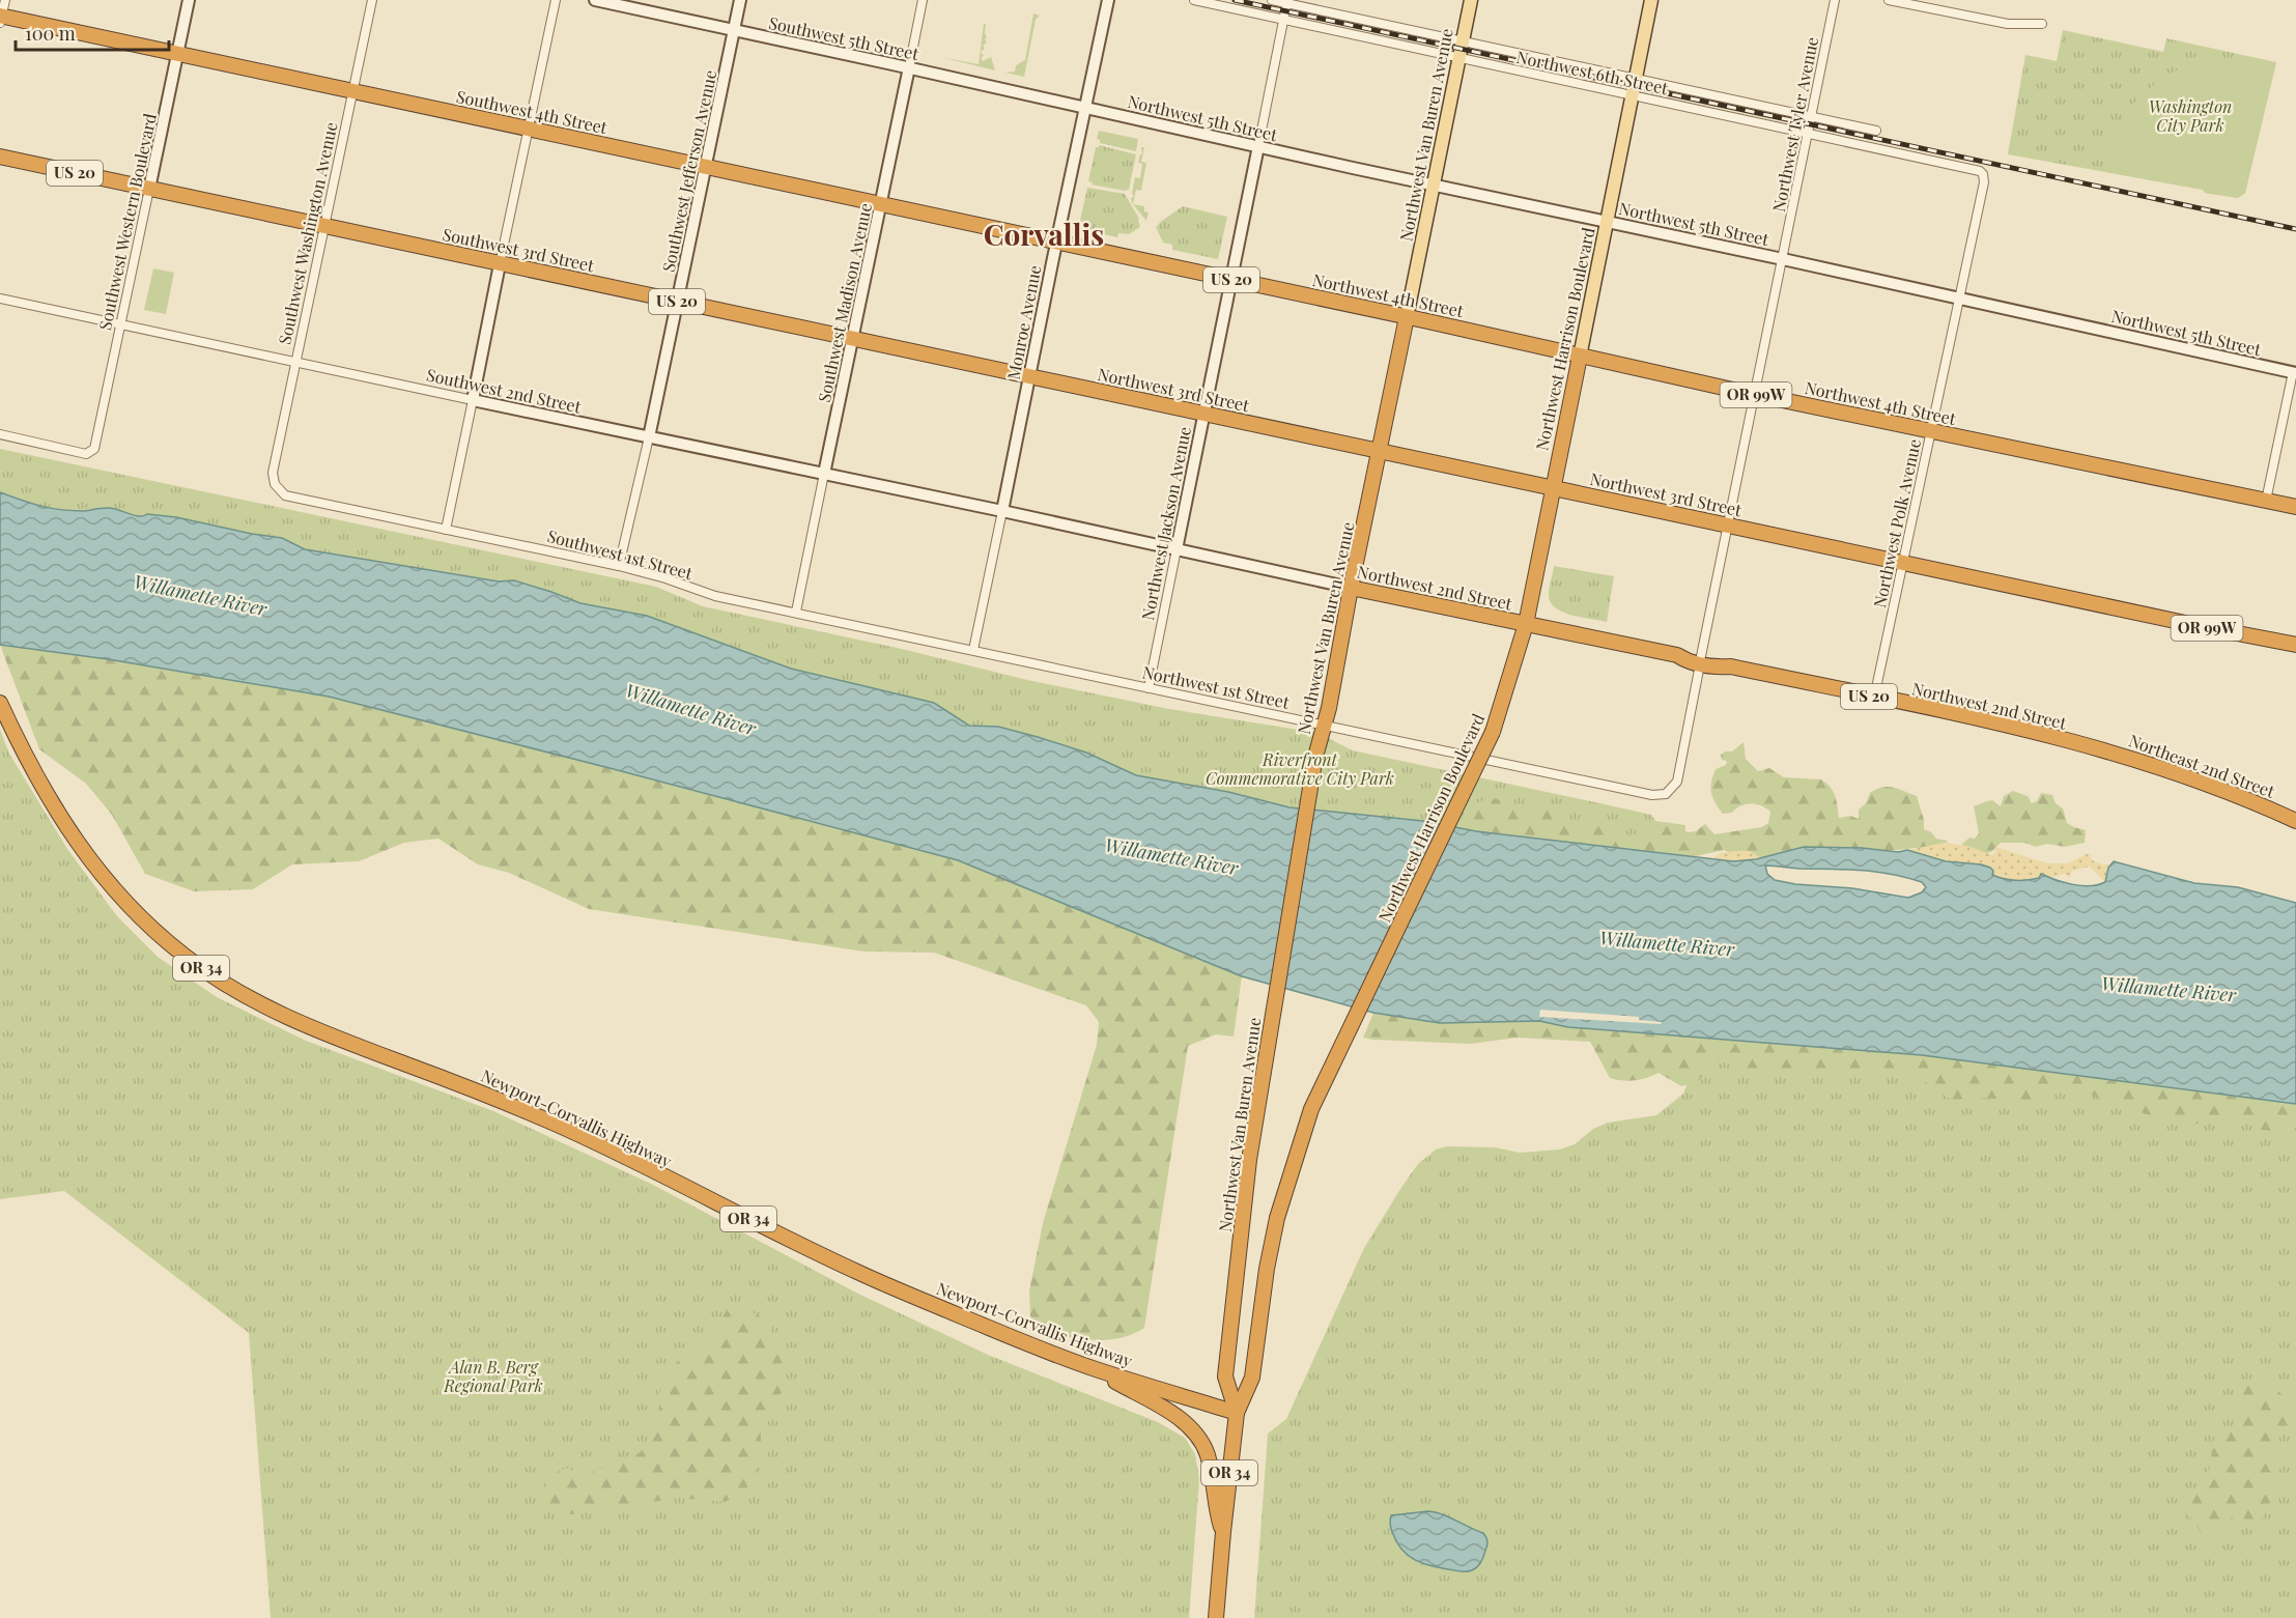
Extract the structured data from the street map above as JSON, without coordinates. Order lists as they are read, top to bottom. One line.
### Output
{"streets":{"highway":["Southwest 4th Street","Northwest Van Buren Avenue","US 20","Southwest 3rd Street","Northwest 4th Street","Northwest Harrison Boulevard","Northwest 3rd Street","OR 99W","Northwest 2nd Street","Northeast 2nd Street","OR 34","Newport-Corvallis Highway"],"street":["Southwest 5th Street","Northwest 6th Street","Northwest 5th Street","Northwest Tyler Avenue","Southwest Jefferson Avenue","Southwest Western Boulevard","Southwest Washington Avenue","Southwest Madison Avenue","Monroe Avenue","Southwest 2nd Street","Northwest Jackson Avenue","Northwest Polk Avenue","Southwest 1st Street","Northwest 1st Street"]},"crossings":[["Southwest 5th Street","Northwest 5th Street"],["Southwest 5th Street","Southwest Jefferson Avenue"],["Southwest 5th Street","Southwest Madison Avenue"],["Southwest 5th Street","Monroe Avenue"],["Northwest 6th Street","Northwest Tyler Avenue"],["Northwest 6th Street","Northwest Van Buren Avenue"],["Northwest 6th Street","Northwest Harrison Boulevard"],["Northwest 6th Street","Northwest Jackson Avenue"],["Northwest 6th Street","Northwest Polk Avenue"],["Southwest 4th Street","Southwest Jefferson Avenue"],["Southwest 4th Street","Southwest Western Boulevard"],["Southwest 4th Street","Southwest Washington Avenue"],["Southwest 4th Street","Northwest 4th Street"],["Southwest 4th Street","Southwest Madison Avenue"],["Southwest 4th Street","Monroe Avenue"],["Northwest 5th Street","Northwest Tyler Avenue"],["Northwest 5th Street","Northwest Van Buren Avenue"],["Northwest 5th Street","Monroe Avenue"],["Northwest 5th Street","Northwest Harrison Boulevard"],["Northwest 5th Street","Northwest Jackson Avenue"],["Northwest 5th Street","Northwest Polk Avenue"],["Northwest Tyler Avenue","Northwest 4th Street"],["Northwest Tyler Avenue","Northwest 3rd Street"],["Northwest Tyler Avenue","Northwest 2nd Street"],["Northwest Tyler Avenue","Northwest 1st Street"],["Northwest Van Buren Avenue","Northwest 4th Street"],["Northwest Van Buren Avenue","Northwest Harrison Boulevard"],["Northwest Van Buren Avenue","Northwest 3rd Street"],["Northwest Van Buren Avenue","Northwest 2nd Street"],["Northwest Van Buren Avenue","Northwest 1st Street"],["Northwest Van Buren Avenue","OR 34"],["Northwest Van Buren Avenue","Newport-Corvallis Highway"],["Southwest Jefferson Avenue","Southwest 3rd Street"],["Southwest Jefferson Avenue","Southwest 2nd Street"],["Southwest Jefferson Avenue","Southwest 1st Street"],["Southwest Western Boulevard","Southwest 3rd Street"],["Southwest Western Boulevard","Southwest 2nd Street"],["Southwest Washington Avenue","Southwest 3rd Street"],["Southwest Washington Avenue","Southwest 2nd Street"],["Southwest Washington Avenue","Southwest 1st Street"],["Southwest 3rd Street","Southwest Madison Avenue"],["Southwest 3rd Street","Monroe Avenue"],["Southwest 3rd Street","Northwest 3rd Street"],["Northwest 4th Street","Monroe Avenue"],["Northwest 4th Street","Northwest Harrison Boulevard"],["Northwest 4th Street","Northwest Jackson Avenue"],["Northwest 4th Street","Northwest Polk Avenue"],["Southwest Madison Avenue","Southwest 2nd Street"],["Southwest Madison Avenue","Southwest 1st Street"],["Monroe Avenue","Northwest 3rd Street"],["Monroe Avenue","Southwest 2nd Street"],["Monroe Avenue","Southwest 1st Street"],["Monroe Avenue","Northwest 2nd Street"],["Monroe Avenue","Northwest 1st Street"],["Northwest Harrison Boulevard","Northwest 3rd Street"],["Northwest Harrison Boulevard","Northwest 2nd Street"],["Northwest Harrison Boulevard","OR 34"],["Northwest Harrison Boulevard","Newport-Corvallis Highway"],["Northwest 3rd Street","Northwest Jackson Avenue"],["Northwest 3rd Street","Northwest Polk Avenue"],["Southwest 2nd Street","Northwest 2nd Street"],["Northwest Jackson Avenue","Northwest 2nd Street"],["Northwest Jackson Avenue","Northwest 1st Street"],["Northwest Polk Avenue","Northwest 2nd Street"],["Southwest 1st Street","Northwest 1st Street"],["Northwest 2nd Street","Northeast 2nd Street"],["OR 34","Newport-Corvallis Highway"]],"districts":["Corvallis"],"water":["Willamette River"],"parks":["Washington City Park","Riverfront Commemorative City Park","Alan B. Berg Regional Park"],"scale_bar":"100 m"}
